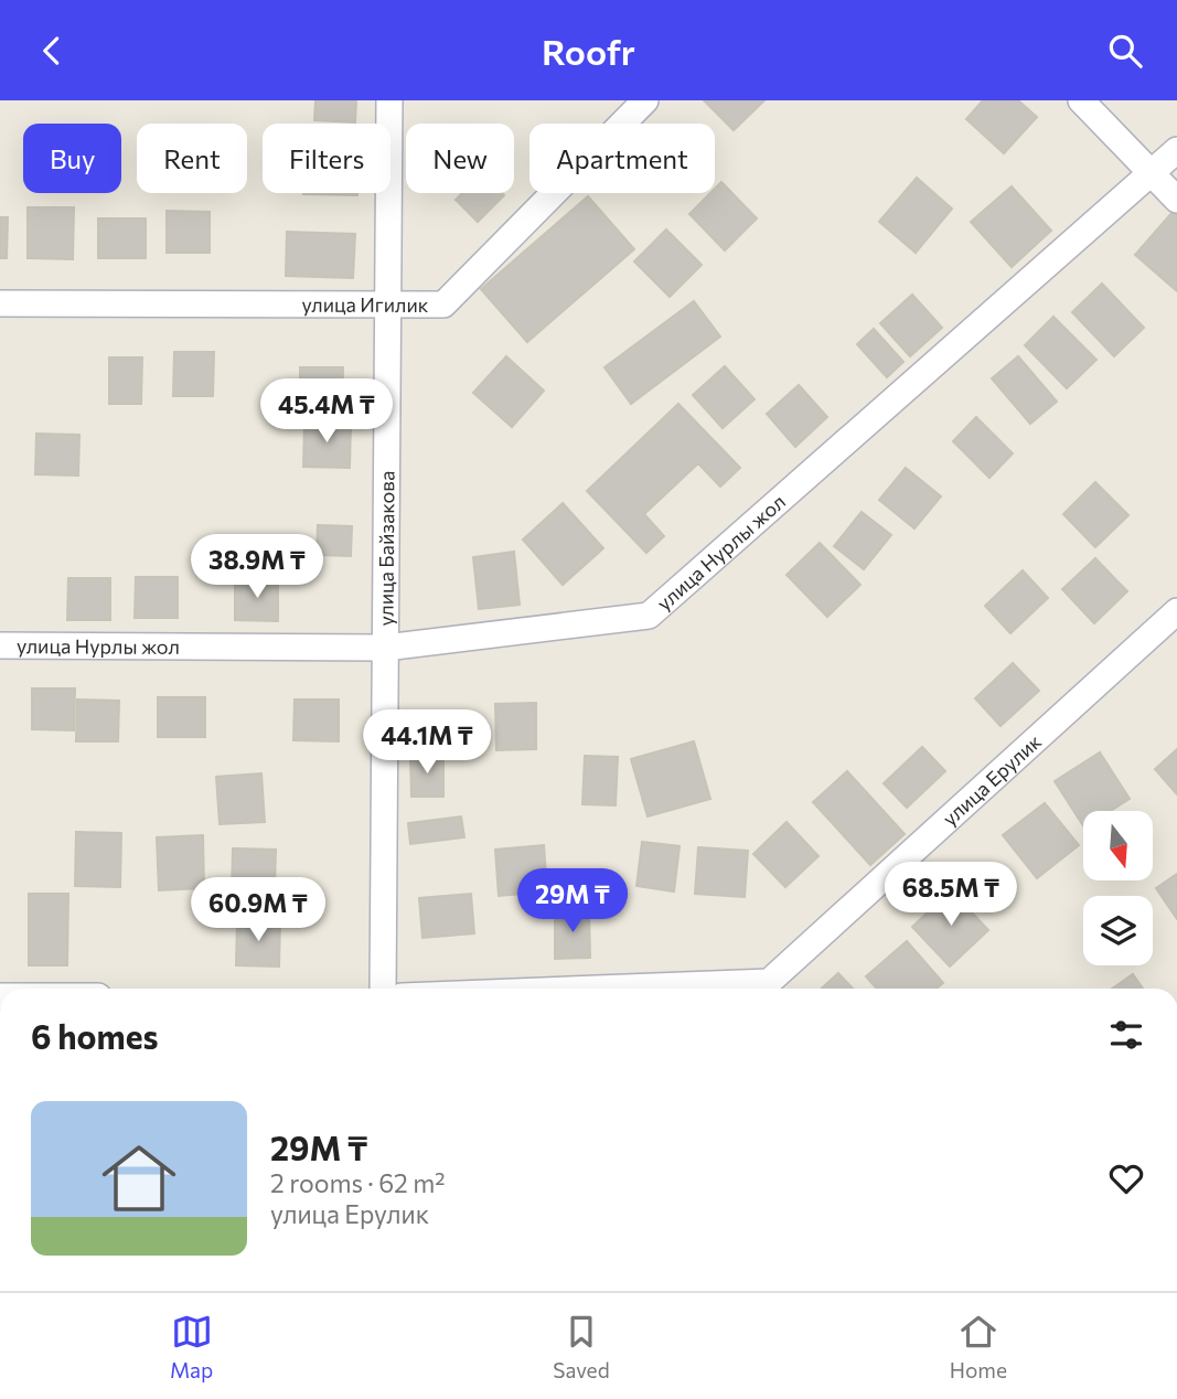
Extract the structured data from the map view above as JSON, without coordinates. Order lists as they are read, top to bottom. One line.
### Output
{"streets":{"street":["улица Игилик","улица Байзакова","улица Нурлы жол","улица Ерулик"]},"crossings":[["улица Игилик","улица Байзакова"],["улица Байзакова","улица Нурлы жол"]],"north":"bottom","page":{"header":"Roofr","chip":["Buy","Rent","Filters","New","Apartment"],"price":["45.4M ₸","38.9M ₸","44.1M ₸","68.5M ₸","29M ₸","60.9M ₸"],"heading":"6 homes","list":[{"name":"29M ₸","note":"2 rooms · 62 m² · улица Ерулик"}],"tabs":["Map","Saved","Home"]}}
